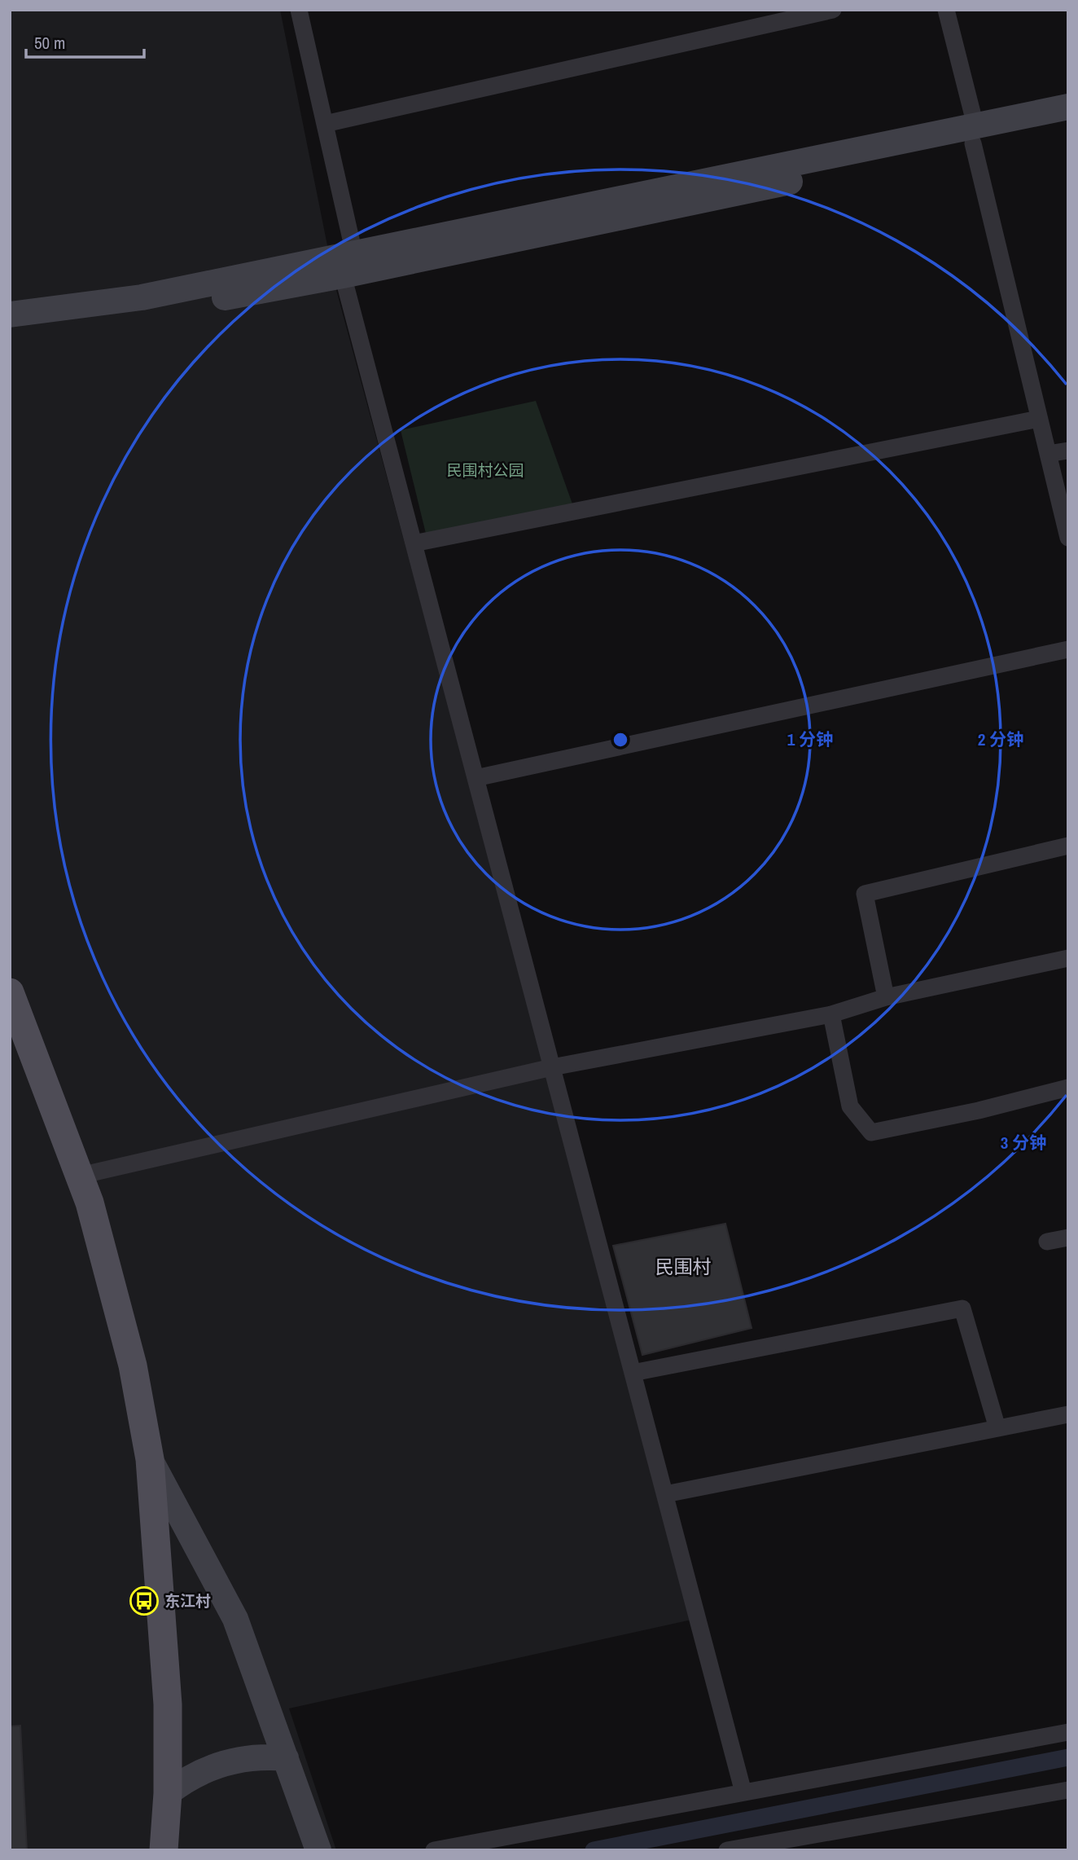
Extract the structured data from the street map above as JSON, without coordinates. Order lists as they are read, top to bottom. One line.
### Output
{"districts":["民围村"],"parks":["民围村公园"],"places":{"bus stop":["东江村"]},"scale_bar":"50 m","rings":["1 分钟","2 分钟","3 分钟"]}
